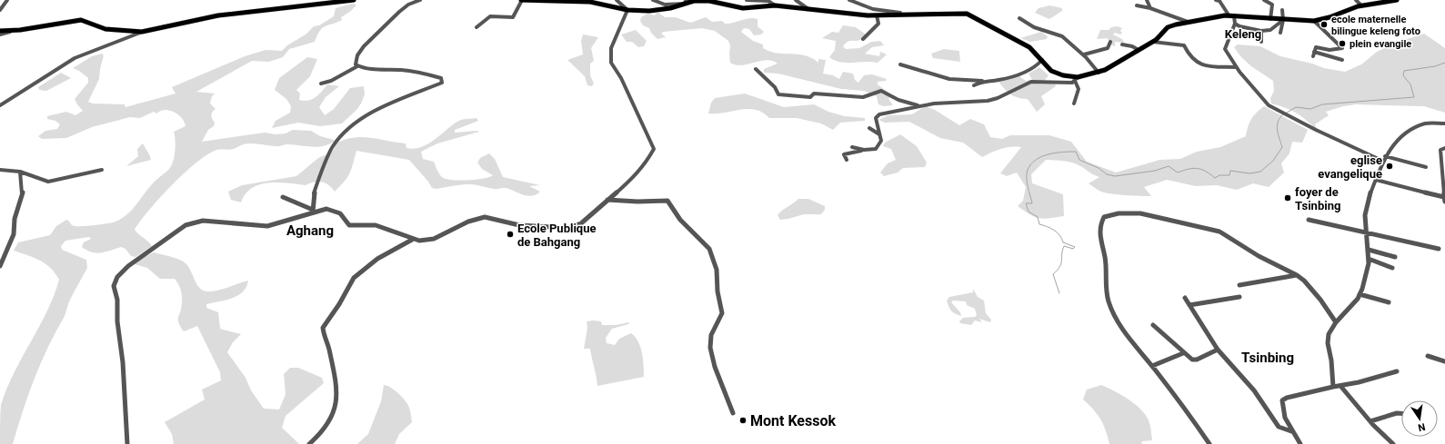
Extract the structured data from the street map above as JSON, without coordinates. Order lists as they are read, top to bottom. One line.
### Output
{"districts":["Keleng","Aghang","Tsinbing"],"places":["ecole maternelle bilingue keleng foto","plein evangile","eglise evangelique","foyer de Tsinbing","Ecole Publique de Bahgang","Mont Kessok"],"north":"bottom"}
